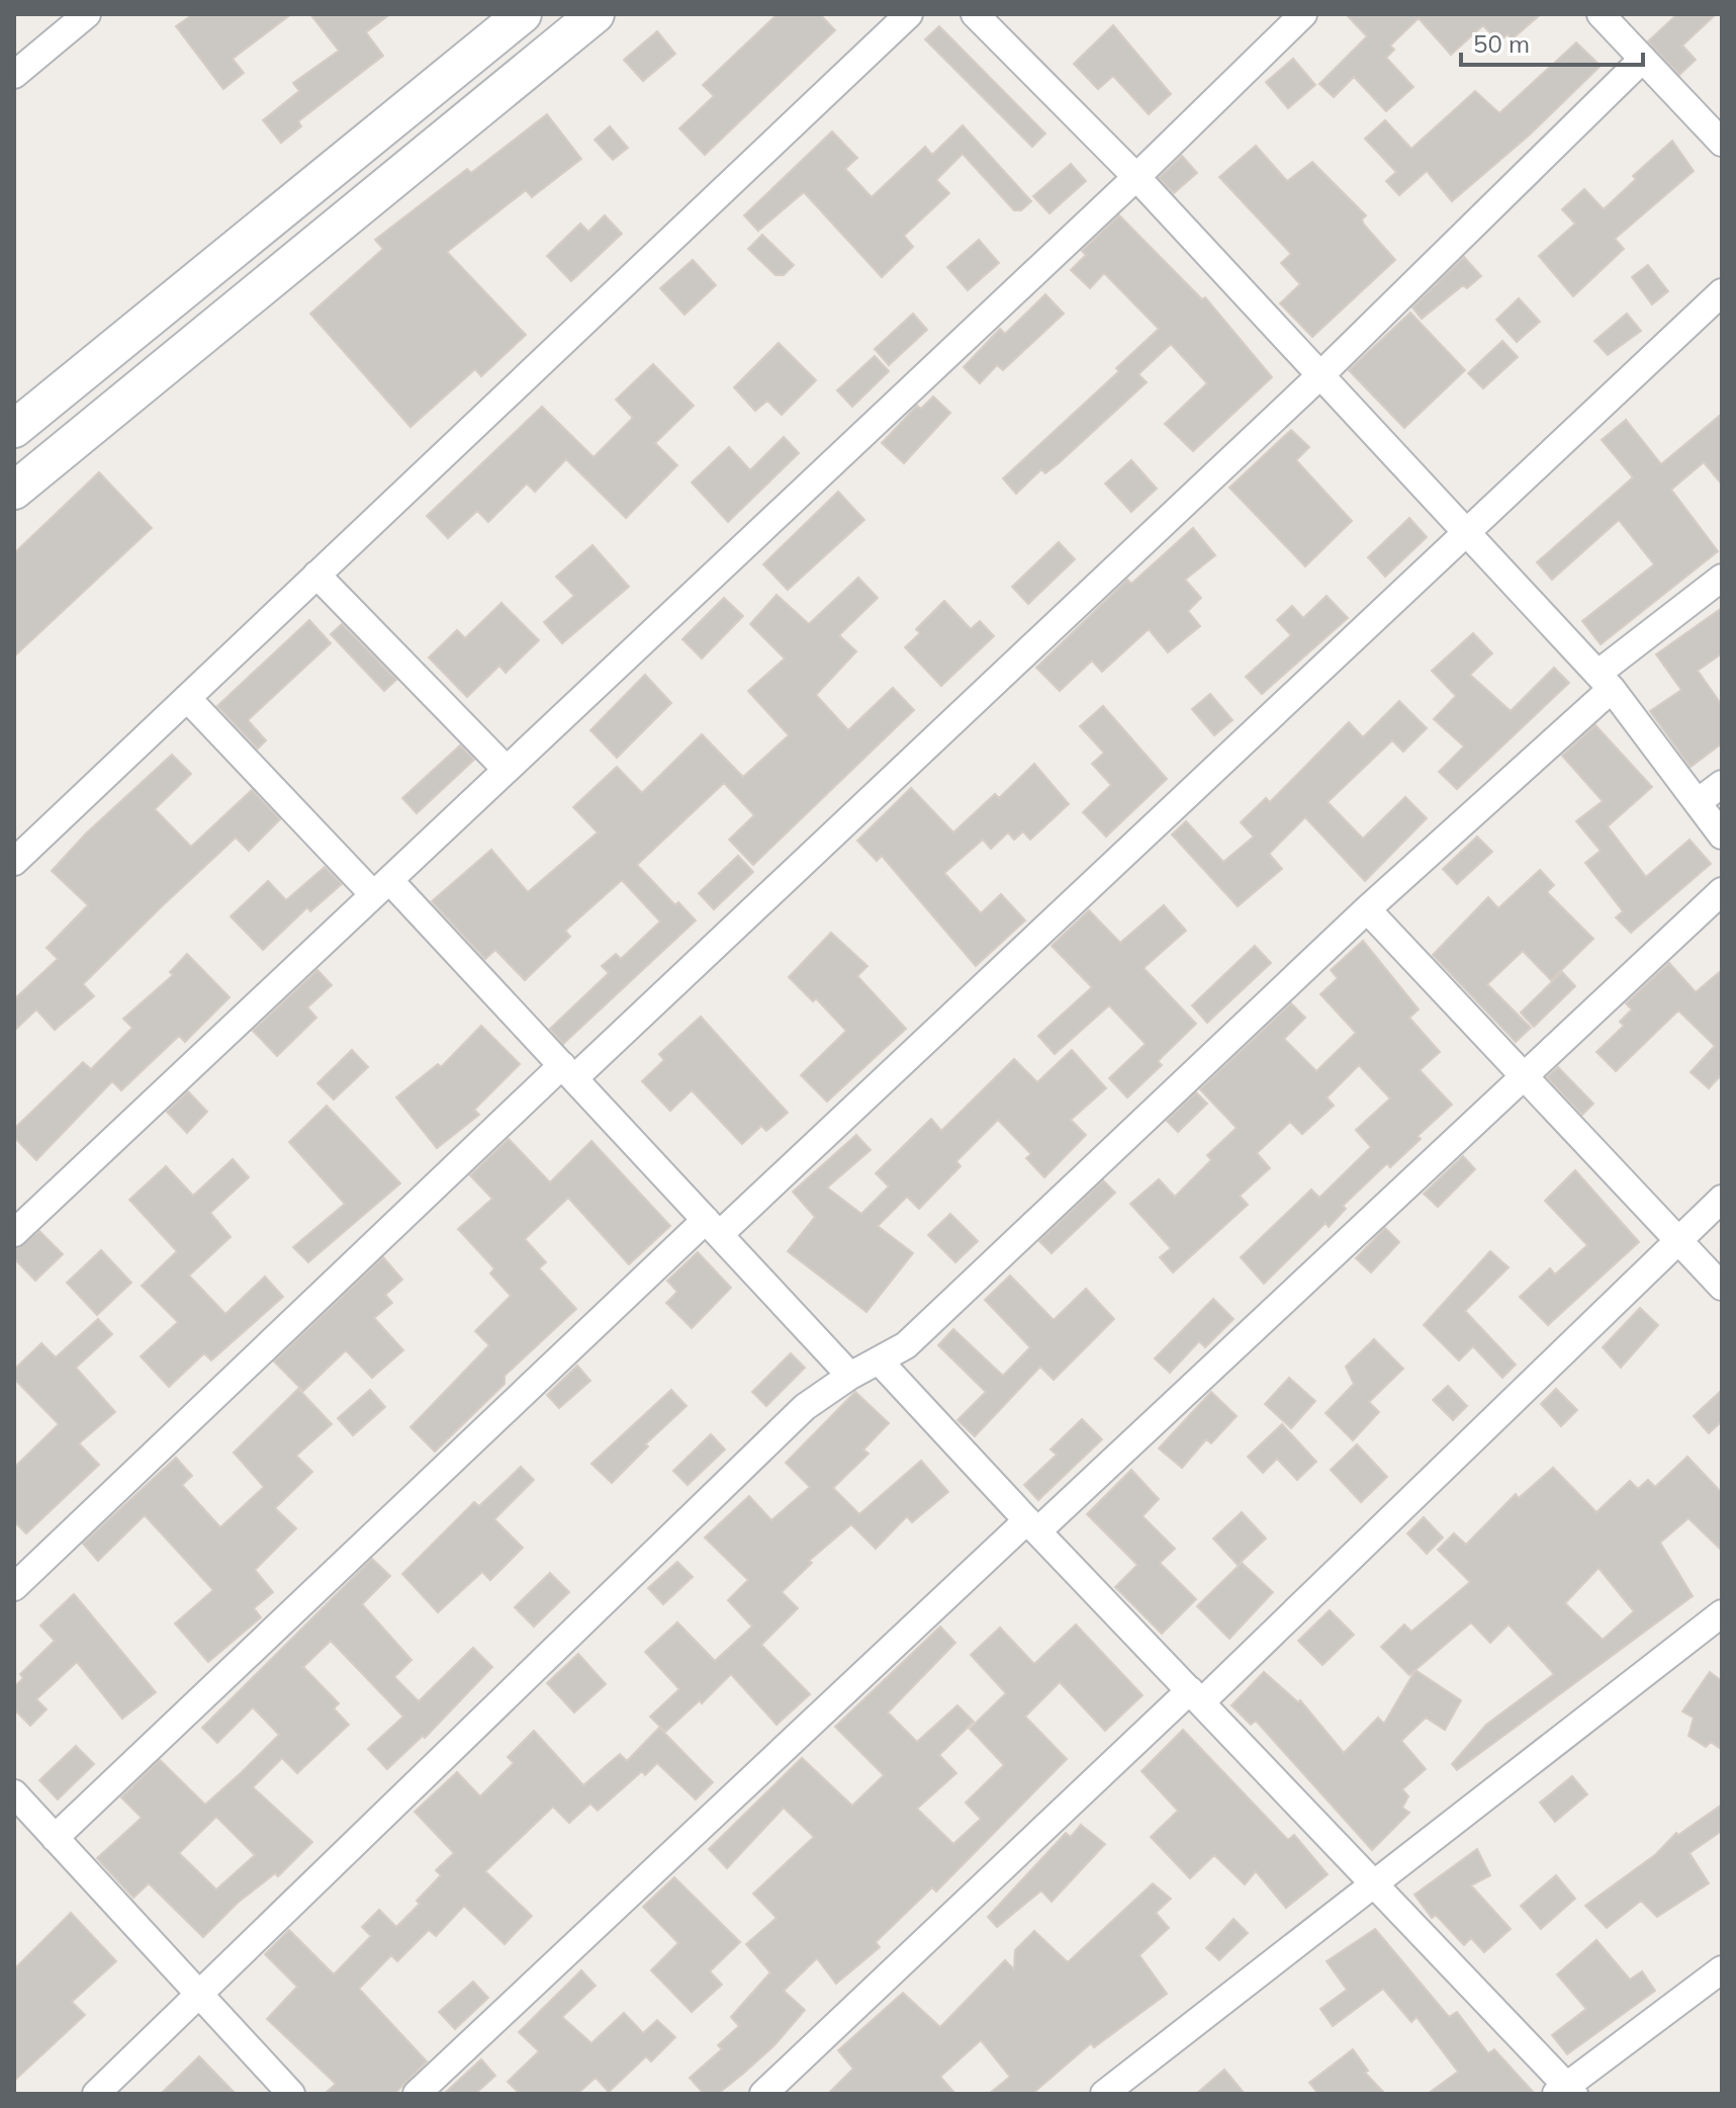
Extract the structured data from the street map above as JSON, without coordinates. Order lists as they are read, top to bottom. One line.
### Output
{"scale_bar":"50 m"}
